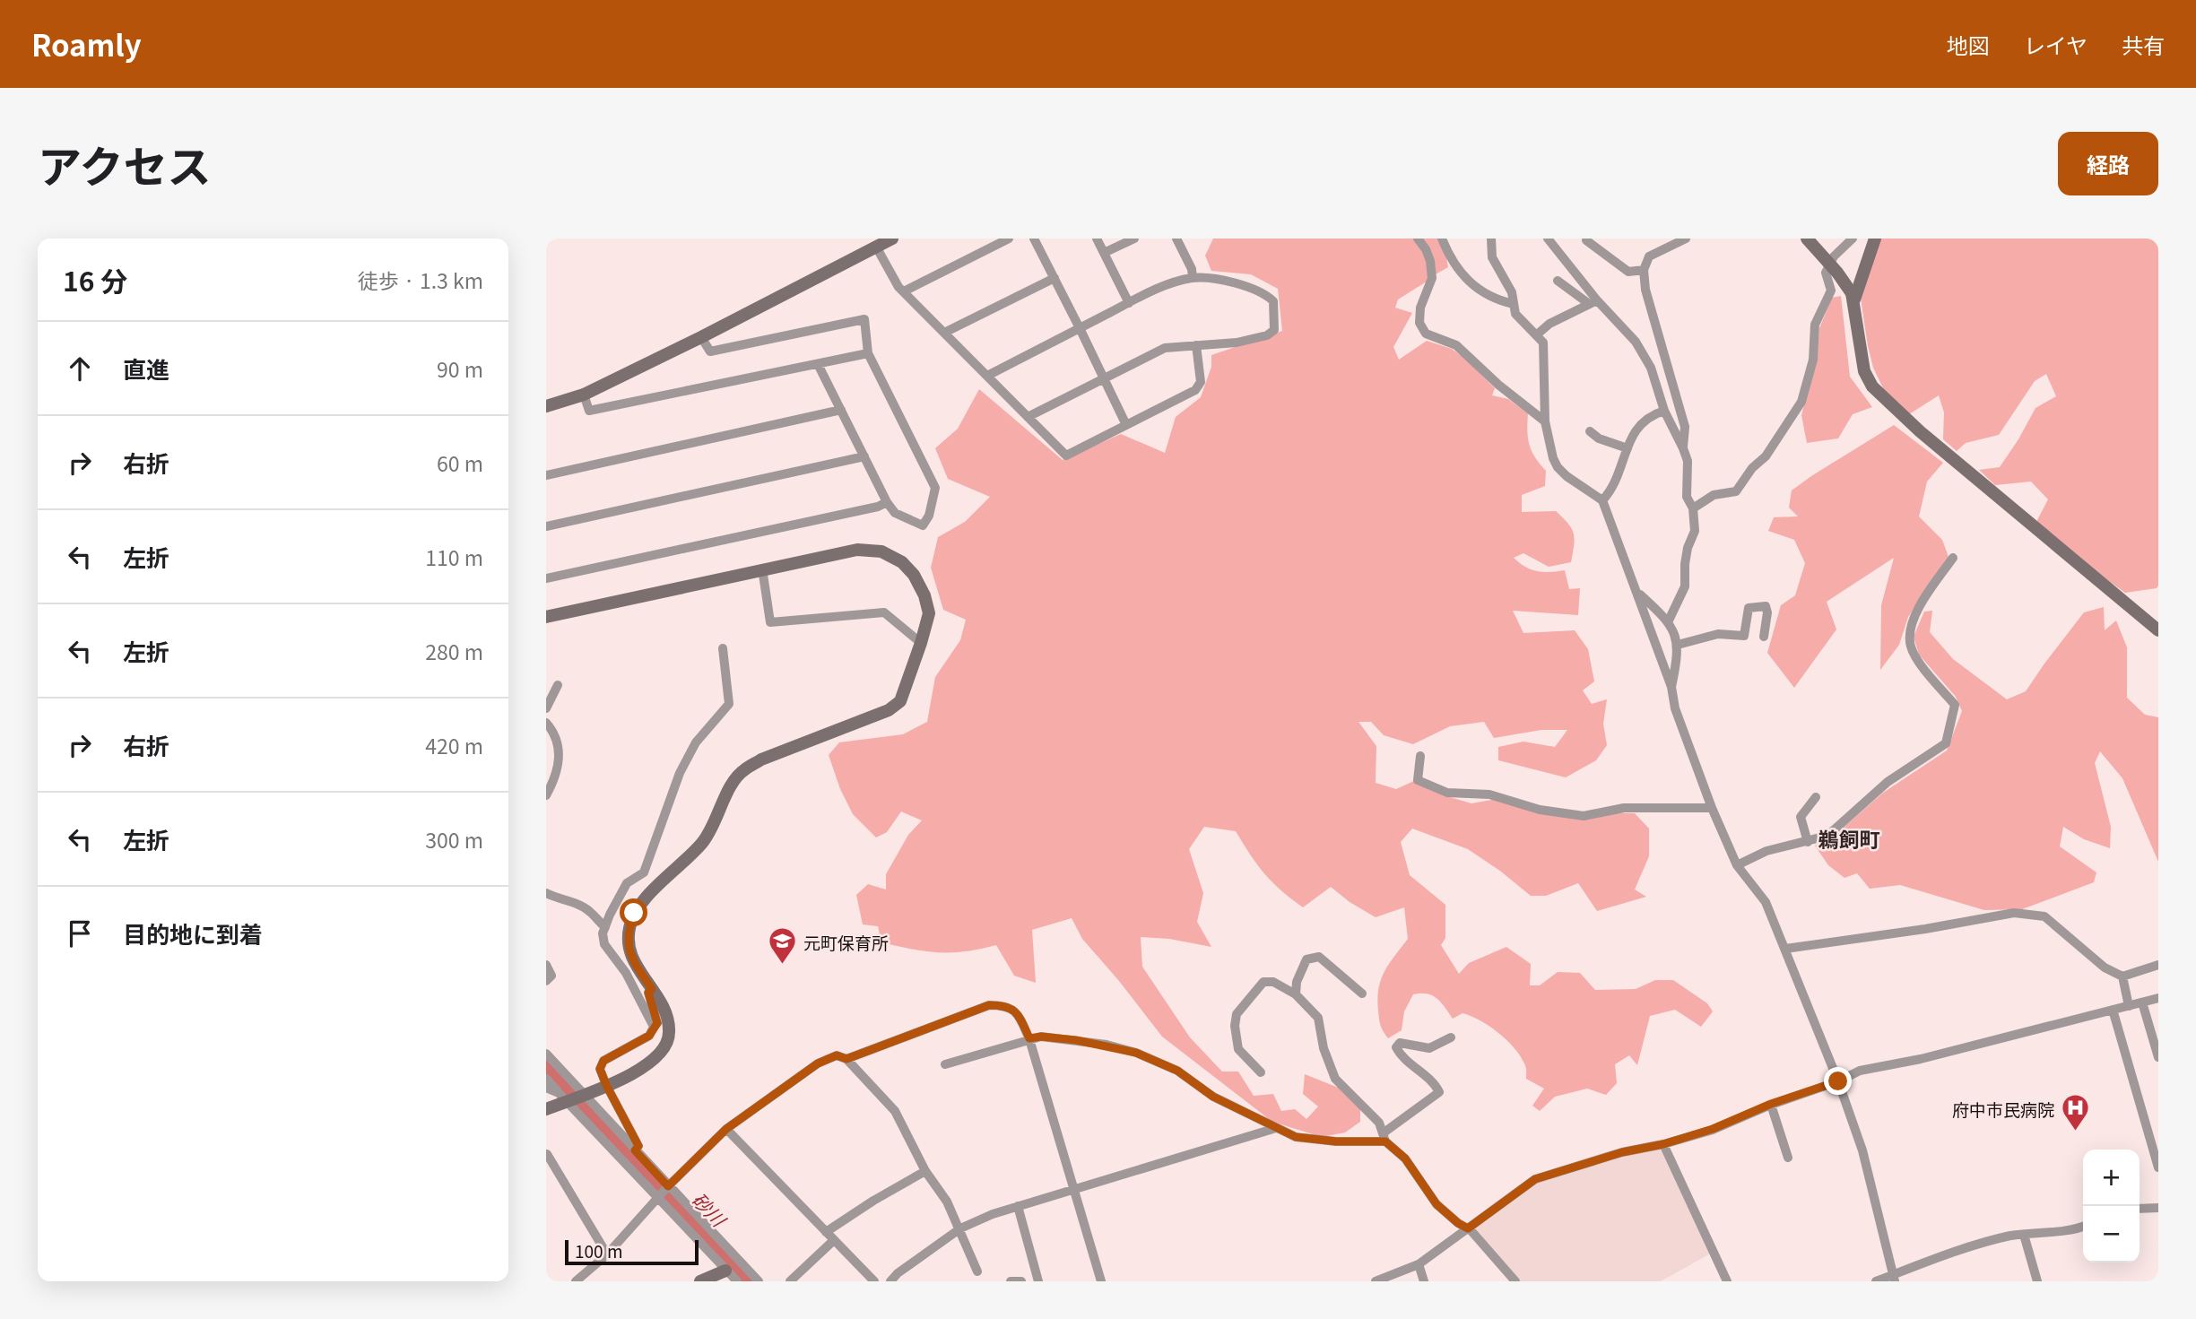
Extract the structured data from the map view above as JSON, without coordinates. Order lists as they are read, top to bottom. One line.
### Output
{"districts":["鵜飼町"],"water":["砂川"],"places":{"school or university":["元町保育所"],"hospital":["府中市民病院"]},"scale_bar":"100 m","page":{"header":"Roamly","nav":["地図","レイヤ","共有"],"title":"アクセス","buttons":"経路","heading":["16 分","徒歩 · 1.3 km"],"list":[["直進","90 m"],["右折","60 m"],["左折","110 m"],["左折","280 m"],["右折","420 m"],["左折","300 m"],"目的地に到着"],"map_buttons":["+","−"],"scale":"100 m"}}
